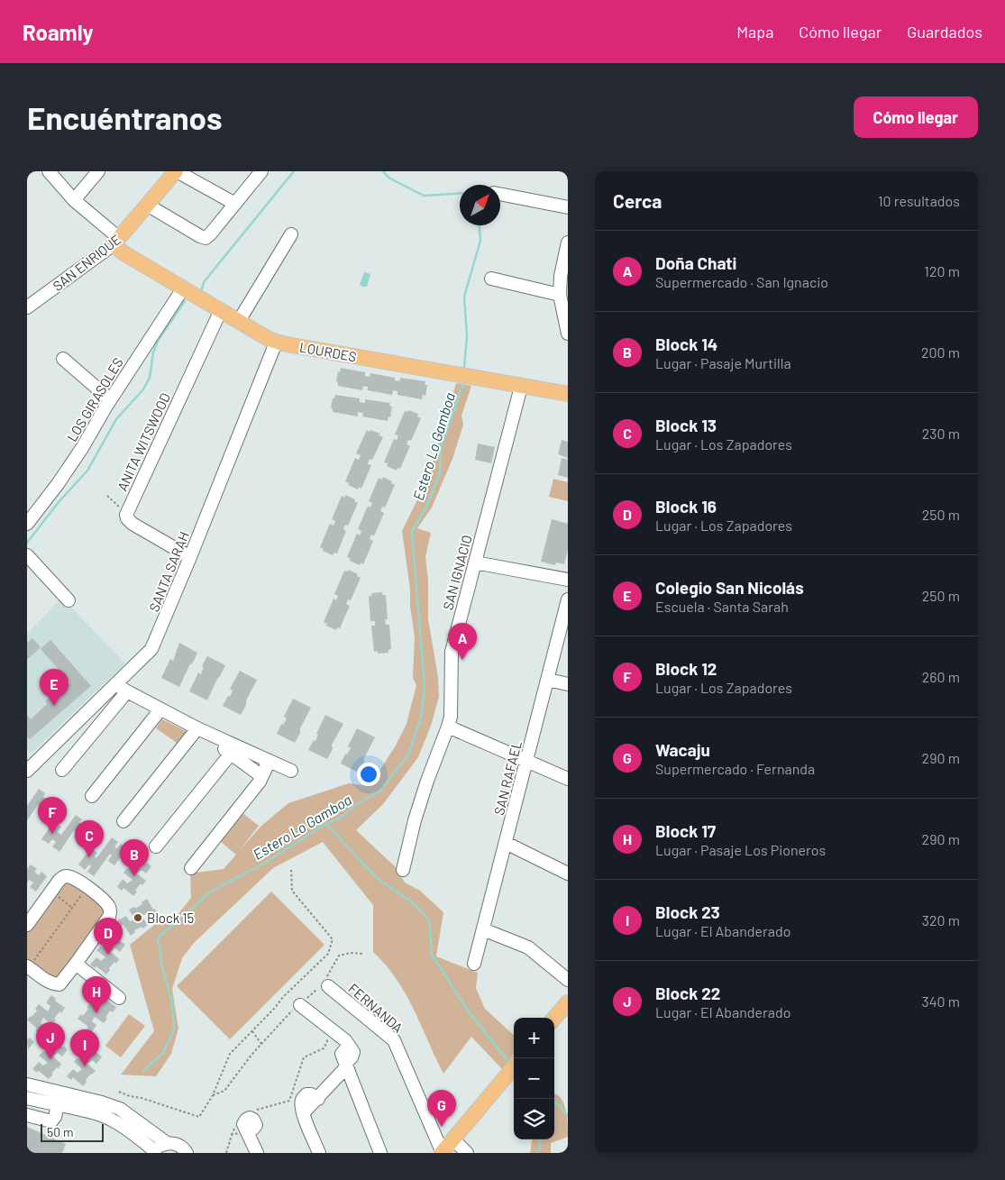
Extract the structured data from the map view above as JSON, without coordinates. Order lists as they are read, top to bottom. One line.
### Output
{"streets":{"main road":["SAN ENRIQUE","LOURDES"],"street":["LOS GIRASOLES","ANITA WITSWOOD","SANTA SARAH","SAN IGNACIO","SAN RAFAEL","FERNANDA"]},"crossings":[["SAN ENRIQUE","LOURDES"],["LOURDES","LOS GIRASOLES"],["LOURDES","ANITA WITSWOOD"],["LOURDES","SANTA SARAH"],["LOURDES","SAN IGNACIO"]],"water":["Estero Lo Gamboa"],"places":["Block 15"],"scale_bar":"50 m","north":"top right","page":{"header":"Roamly","nav":["Mapa","Cómo llegar","Guardados"],"buttons":"Cómo llegar","title":"Encuéntranos","heading":["Cerca","10 resultados"],"list":[{"mark":"A","name":"Doña Chati","note":"Supermercado · San Ignacio","value":"120 m"},{"mark":"B","name":"Block 14","note":"Lugar · Pasaje Murtilla","value":"200 m"},{"mark":"C","name":"Block 13","note":"Lugar · Los Zapadores","value":"230 m"},{"mark":"D","name":"Block 16","note":"Lugar · Los Zapadores","value":"250 m"},{"mark":"E","name":"Colegio San Nicolás","note":"Escuela · Santa Sarah","value":"250 m"},{"mark":"F","name":"Block 12","note":"Lugar · Los Zapadores","value":"260 m"},{"mark":"G","name":"Wacaju","note":"Supermercado · Fernanda","value":"290 m"},{"mark":"H","name":"Block 17","note":"Lugar · Pasaje Los Pioneros","value":"290 m"},{"mark":"I","name":"Block 23","note":"Lugar · El Abanderado","value":"320 m"},{"mark":"J","name":"Block 22","note":"Lugar · El Abanderado","value":"340 m"}],"pins":["A","E","F","C","B","D","H","J","I","G"],"map_buttons":["+","−"],"scale":"50 m"}}
